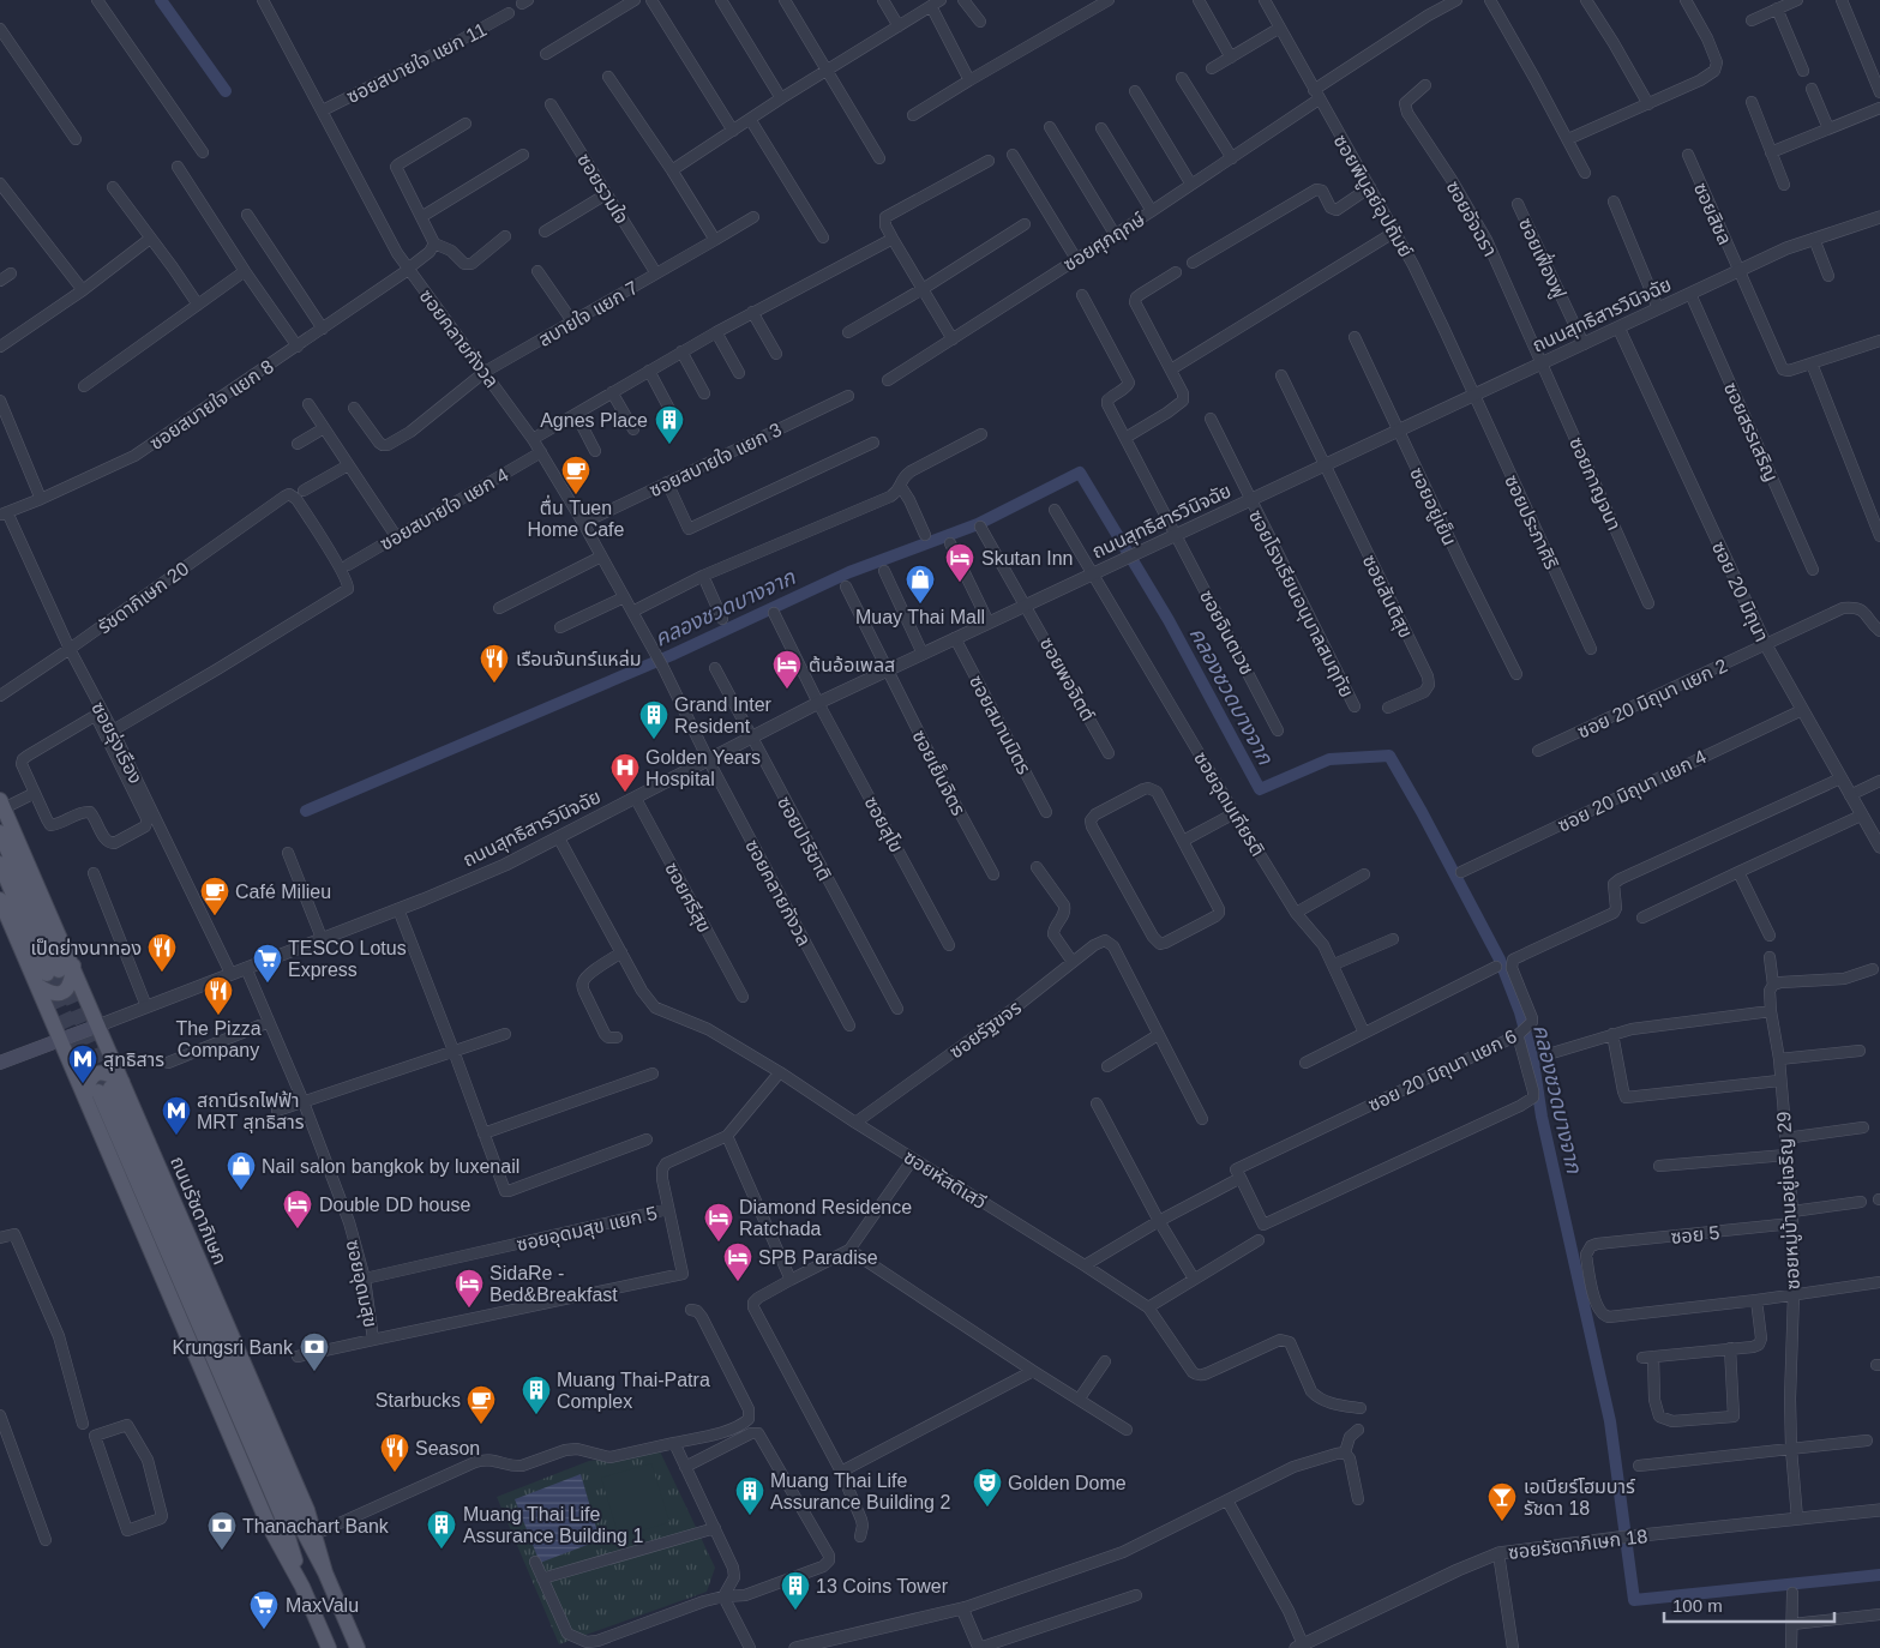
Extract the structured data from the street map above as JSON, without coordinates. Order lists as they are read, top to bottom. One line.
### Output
{"streets":{"main road":["ถนนสุทธิสารวินิจฉัย","ถนนรัชดาภิเษก"],"street":["ซอยสบายใจ แยก 11","ซอยรวมใจ","ซอยพิบูลย์อุปถัมย์","ซอยสิชล","ซอยอัจฉรา","ซอยศุภฤกษ์","ซอยเฟื่องฟู","สบายใจ แยก 7","ซอยคลายกังวล","ซอยสบายใจ แยก 8","ซอยสรรเสริญ","ซอยสบายใจ แยก 3","ซอยกาญจนา","ซอยอยู่เย็น","ซอยสบายใจ แยก 4","ซอยประภาศิริ","ซอย 20 มิถุนา","ซอยสันติสุข","รัชดาภิเษก 20","ซอยโรงเรียนอนุบาลสมฤทัย","ซอยจินตเวช","ซอยพอจิตต์","ซอย 20 มิถุนา แยก 2","ซอยสมานมิตร","ซอยรุ่งเรือง","ซอยเย็นจิตร","ซอย 20 มิถุนา แยก 4","ซอยอุดมเกียรติ","ซอยสุโข","ซอยปาริชาติ","ซอยศรีสุข","ซอยรัฐขจร","ซอย 20 มิถุนา แยก 6","ซอยหัสดิเสวี","ซอยหมู่บ้านอยู่เจริญ 29","ซอยอุดมสุข แยก 5","ซอย 5","ซอยอุดมสุข","ซอยรัชดาภิเษก 18"]},"crossings":[["ซอยสบายใจ แยก 11","ซอยคลายกังวล"],["ซอยรวมใจ","สบายใจ แยก 7"],["ซอยพิบูลย์อุปถัมย์","ซอยศุภฤกษ์"],["ซอยพิบูลย์อุปถัมย์","ถนนสุทธิสารวินิจฉัย"],["ซอยพิบูลย์อุปถัมย์","ซอยประภาศิริ"],["ซอยสิชล","ถนนสุทธิสารวินิจฉัย"],["ซอยอัจฉรา","ถนนสุทธิสารวินิจฉัย"],["ซอยอัจฉรา","ซอยกาญจนา"],["ซอยเฟื่องฟู","ถนนสุทธิสารวินิจฉัย"],["สบายใจ แยก 7","ซอยคลายกังวล"],["ถนนสุทธิสารวินิจฉัย","ซอยคลายกังวล"],["ถนนสุทธิสารวินิจฉัย","ซอยสรรเสริญ"],["ถนนสุทธิสารวินิจฉัย","ซอยกาญจนา"],["ถนนสุทธิสารวินิจฉัย","ซอยอยู่เย็น"],["ถนนสุทธิสารวินิจฉัย","ซอยประภาศิริ"],["ถนนสุทธิสารวินิจฉัย","ซอย 20 มิถุนา"],["ถนนสุทธิสารวินิจฉัย","ซอยสันติสุข"],["ถนนสุทธิสารวินิจฉัย","ซอยโรงเรียนอนุบาลสมฤทัย"],["ถนนสุทธิสารวินิจฉัย","ซอยจินตเวช"],["ถนนสุทธิสารวินิจฉัย","ซอยพอจิตต์"],["ถนนสุทธิสารวินิจฉัย","ซอยสมานมิตร"],["ถนนสุทธิสารวินิจฉัย","ซอยรุ่งเรือง"],["ถนนสุทธิสารวินิจฉัย","ซอยเย็นจิตร"],["ถนนสุทธิสารวินิจฉัย","ซอยอุดมเกียรติ"],["ถนนสุทธิสารวินิจฉัย","ซอยสุโข"],["ถนนสุทธิสารวินิจฉัย","ซอยปาริชาติ"],["ถนนสุทธิสารวินิจฉัย","ซอยศรีสุข"],["ถนนสุทธิสารวินิจฉัย","ซอยหัสดิเสวี"],["ถนนสุทธิสารวินิจฉัย","ถนนรัชดาภิเษก"],["ถนนสุทธิสารวินิจฉัย","ซอยอุดมสุข"],["ซอยคลายกังวล","ซอยสบายใจ แยก 8"],["ซอยคลายกังวล","ซอยสบายใจ แยก 3"],["ซอยคลายกังวล","ซอยสบายใจ แยก 4"],["ซอยสบายใจ แยก 8","ซอยรุ่งเรือง"],["ซอย 20 มิถุนา","ซอย 20 มิถุนา แยก 2"],["ซอย 20 มิถุนา","ซอย 20 มิถุนา แยก 4"],["ซอย 20 มิถุนา","ซอย 20 มิถุนา แยก 6"],["รัชดาภิเษก 20","ซอยรุ่งเรือง"],["ซอยรัฐขจร","ซอยหัสดิเสวี"],["ซอย 20 มิถุนา แยก 6","ซอยหัสดิเสวี"],["ซอยหมู่บ้านอยู่เจริญ 29","ซอย 5"],["ซอยหมู่บ้านอยู่เจริญ 29","ซอยรัชดาภิเษก 18"],["ซอยอุดมสุข แยก 5","ซอยอุดมสุข"]],"water":["คลองชวดบางจาก"],"places":{"building":["Agnes Place","Grand Inter Resident","Muang Thai-Patra Complex","Muang Thai Life Assurance Building 2","Muang Thai Life Assurance Building 1","13 Coins Tower"],"cafe":["ตื่น Tuen Home Cafe","Café Milieu","Starbucks"],"hotel":["Skutan Inn","ต้นอ้อเพลส","Double DD house","Diamond Residence Ratchada","SPB Paradise","SidaRe - Bed&Breakfast"],"shop":["Muay Thai Mall","Nail salon bangkok by luxenail"],"restaurant":["เรือนจันทร์แหล่ม","เป็ดย่างนาทอง","The Pizza Company","Season"],"hospital":["Golden Years Hospital"],"supermarket":["TESCO Lotus Express","MaxValu"],"metro station":["สุทธิสาร","สถานีรถไฟฟ้า MRT สุทธิสาร"],"bank":["Krungsri Bank","Thanachart Bank"],"theatre":["Golden Dome"],"bar":["เอเบียร์โฮมบาร์ รัชดา 18"]},"scale_bar":"100 m"}
